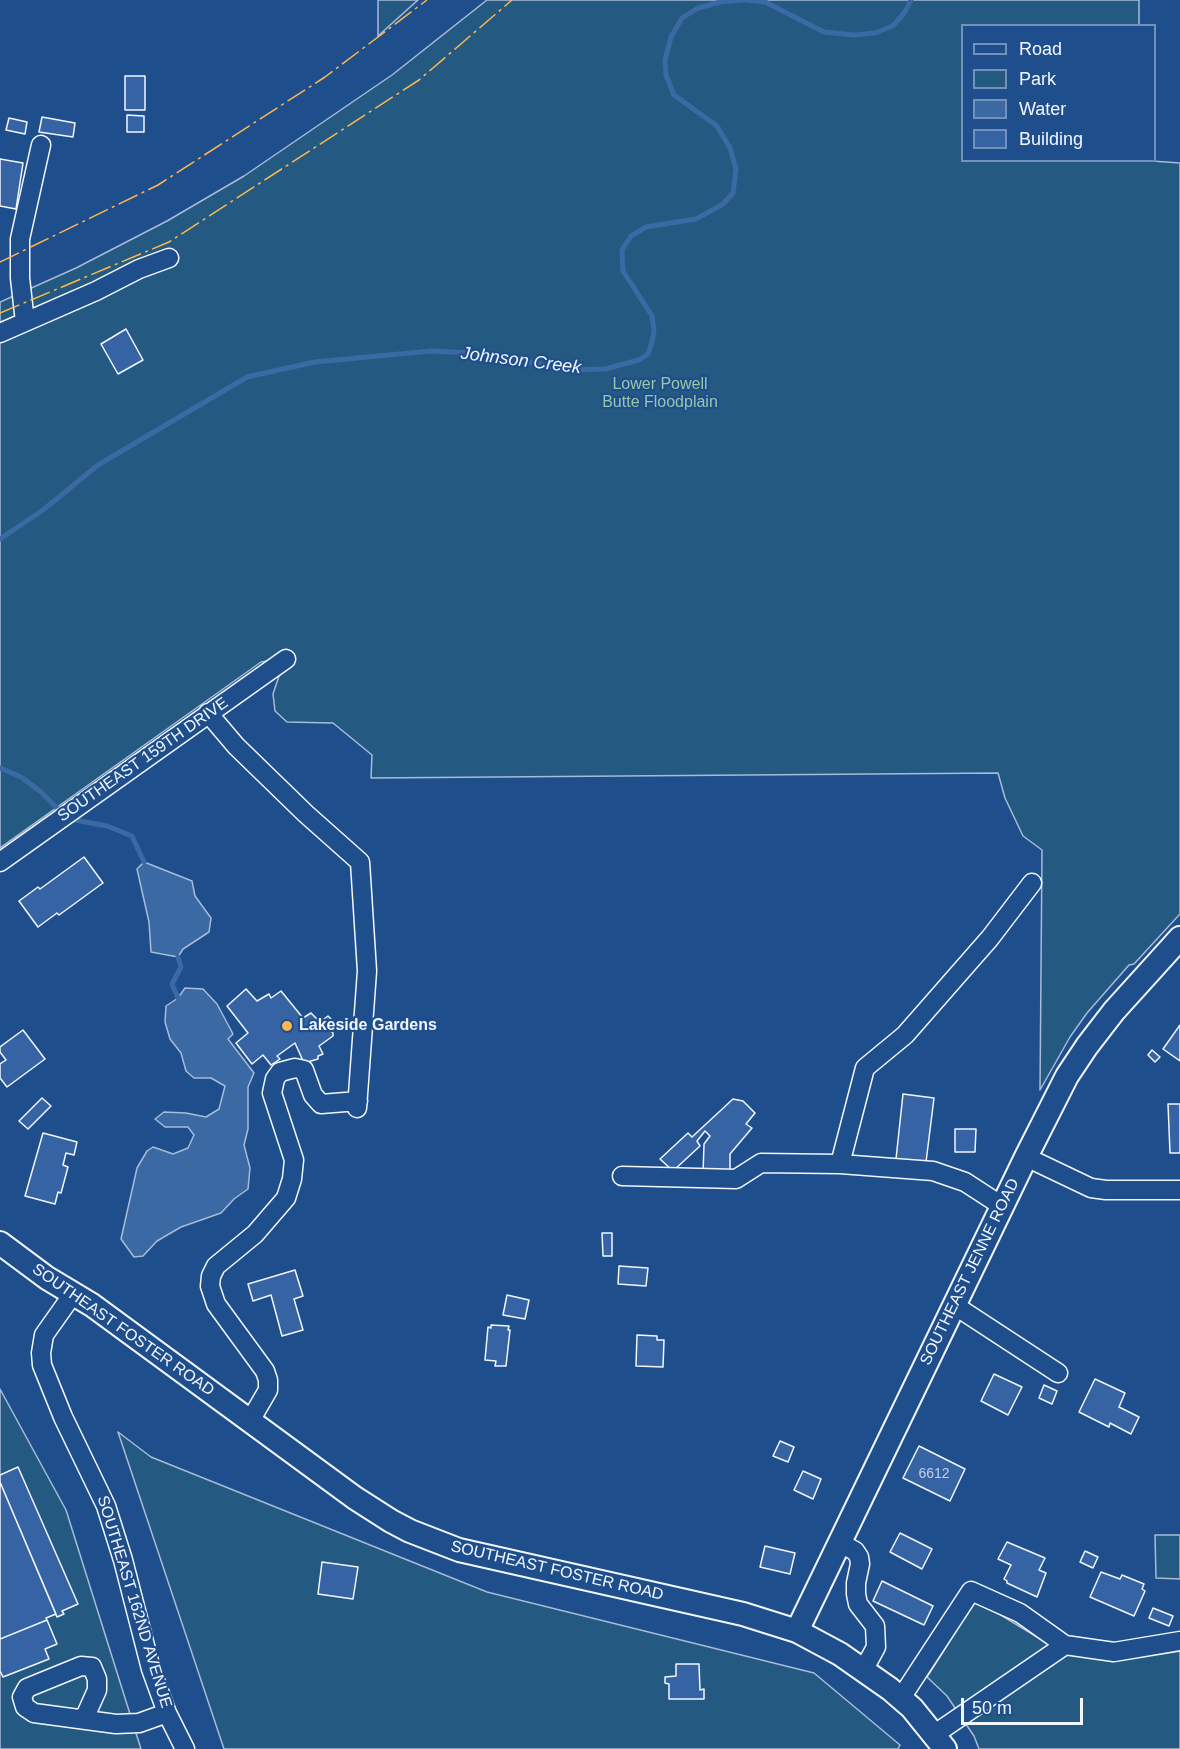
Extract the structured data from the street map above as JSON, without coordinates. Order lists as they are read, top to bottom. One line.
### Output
{"streets":{"main road":["SOUTHEAST JENNE ROAD","SOUTHEAST FOSTER ROAD"],"street":["SOUTHEAST 159TH DRIVE","SOUTHEAST 162ND AVENUE"]},"crossings":[["SOUTHEAST JENNE ROAD","SOUTHEAST FOSTER ROAD"],["SOUTHEAST FOSTER ROAD","SOUTHEAST 162ND AVENUE"]],"water":["Johnson Creek"],"parks":["Lower Powell Butte Floodplain"],"places":["Lakeside Gardens"],"house_numbers":["6612"],"legend":["Road","Park","Water","Building"],"scale_bar":"50 m"}
